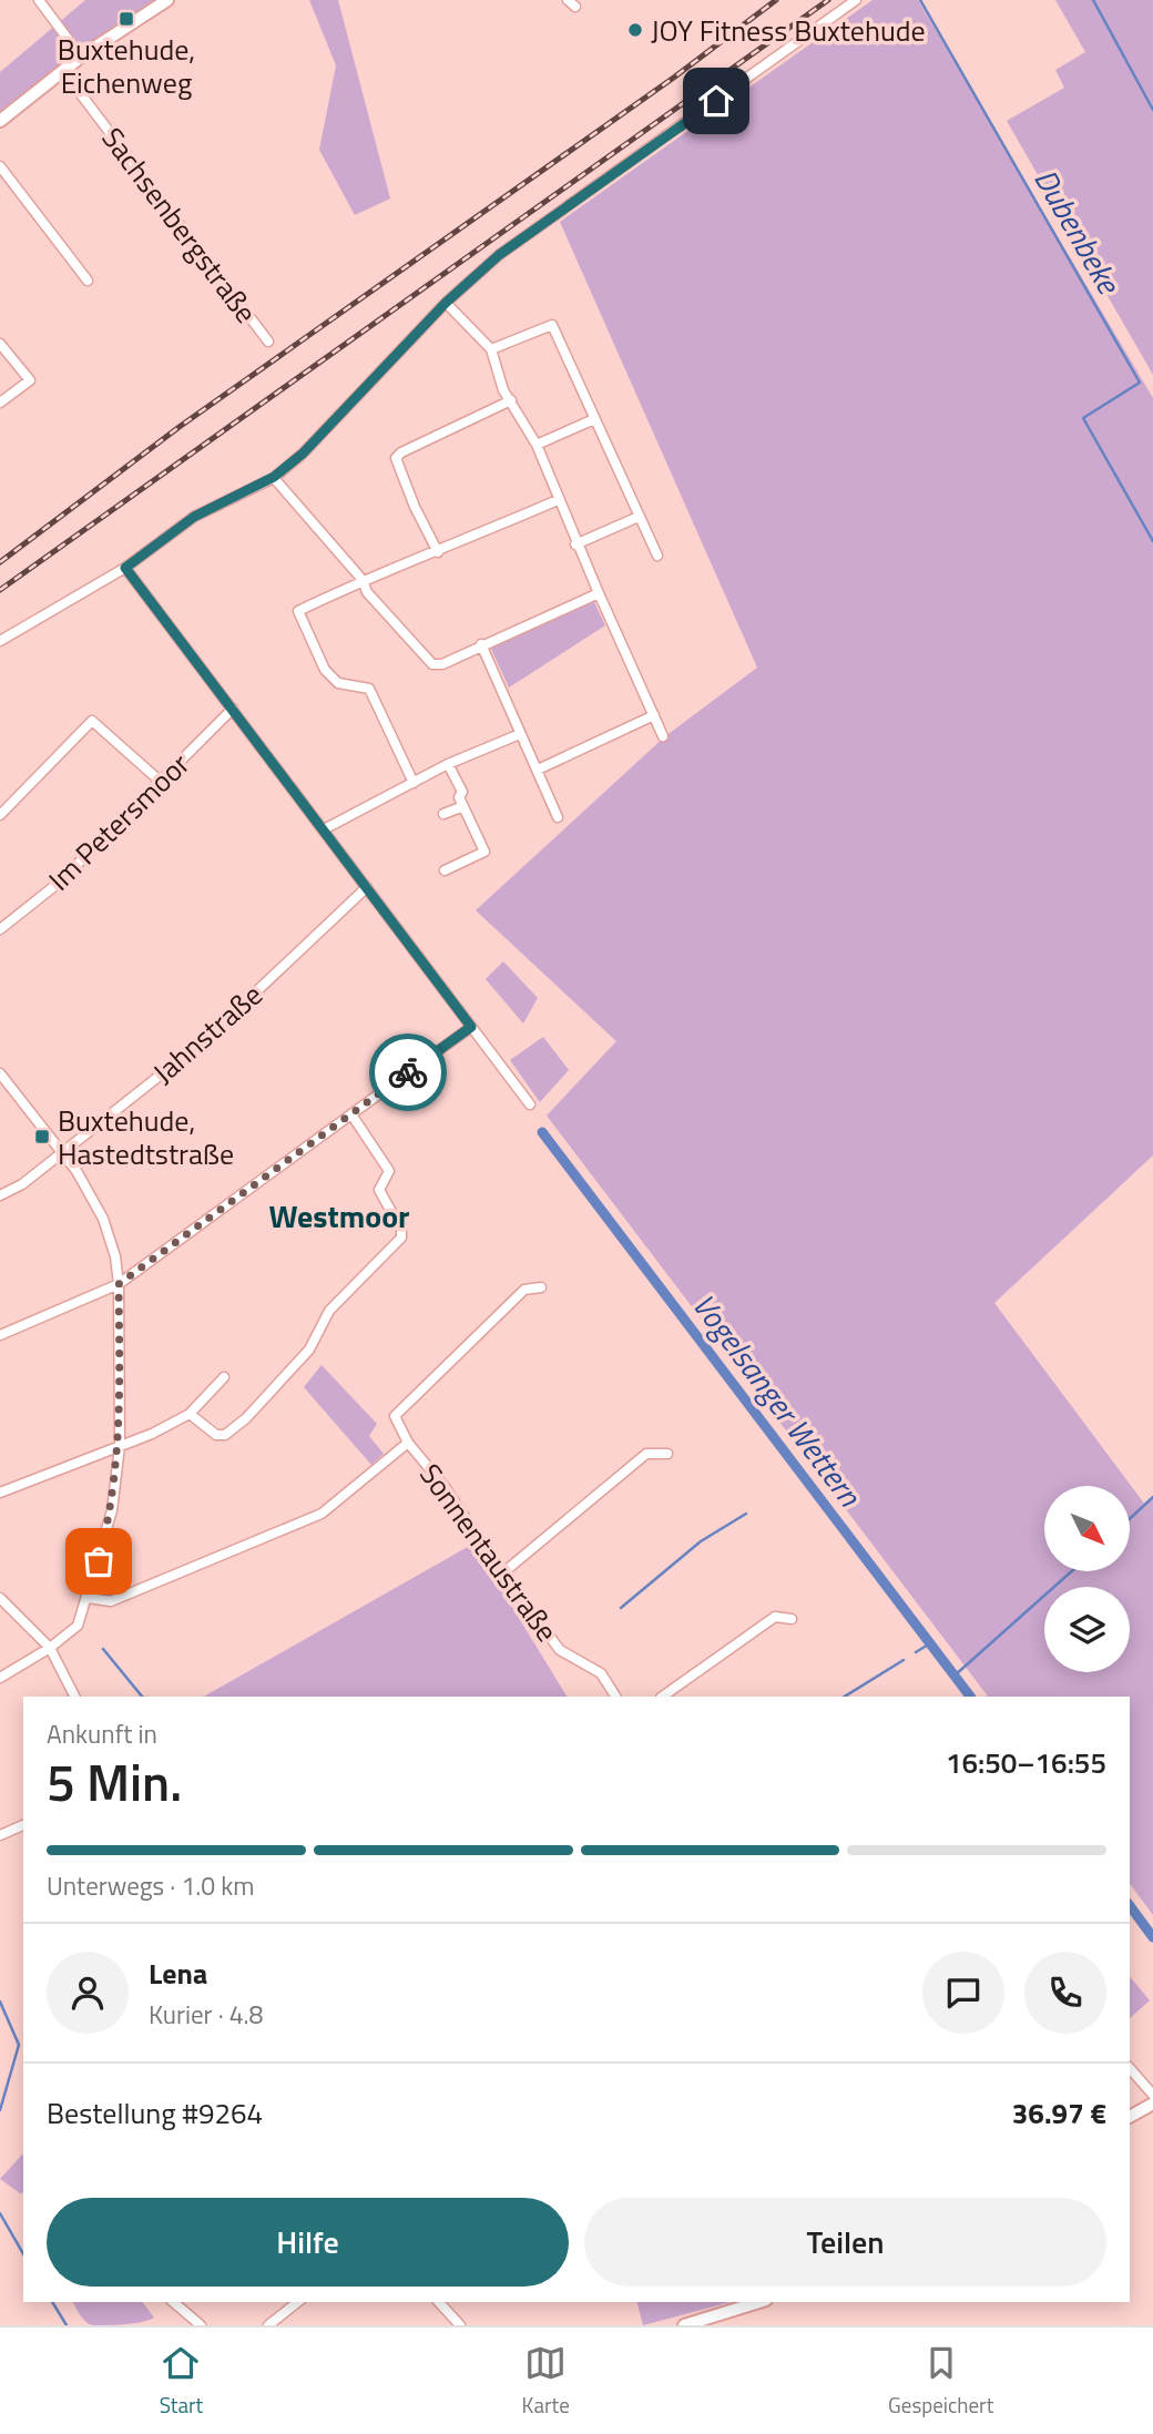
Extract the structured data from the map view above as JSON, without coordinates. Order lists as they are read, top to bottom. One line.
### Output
{"streets":{"street":["Sachsenbergstraße","Im Petersmoor","Jahnstraße","Sonnentaustraße"]},"districts":["Westmoor"],"water":["Dubenbeke","Vogelsanger Wettern"],"places":{"transit":["Buxtehude, Eichenweg","Buxtehude, Hastedtstraße"],"other":["JOY Fitness Buxtehude"]},"north":"bottom right","page":{"heading":["5 Min.","Ankunft in","16:50–16:55"],"panel":["Lena","Kurier · 4.8","Bestellung #9264","36.97 €"],"bar":"Unterwegs · 1.0 km","buttons":["Hilfe","Teilen"],"tabs":["Start","Karte","Gespeichert"]}}
